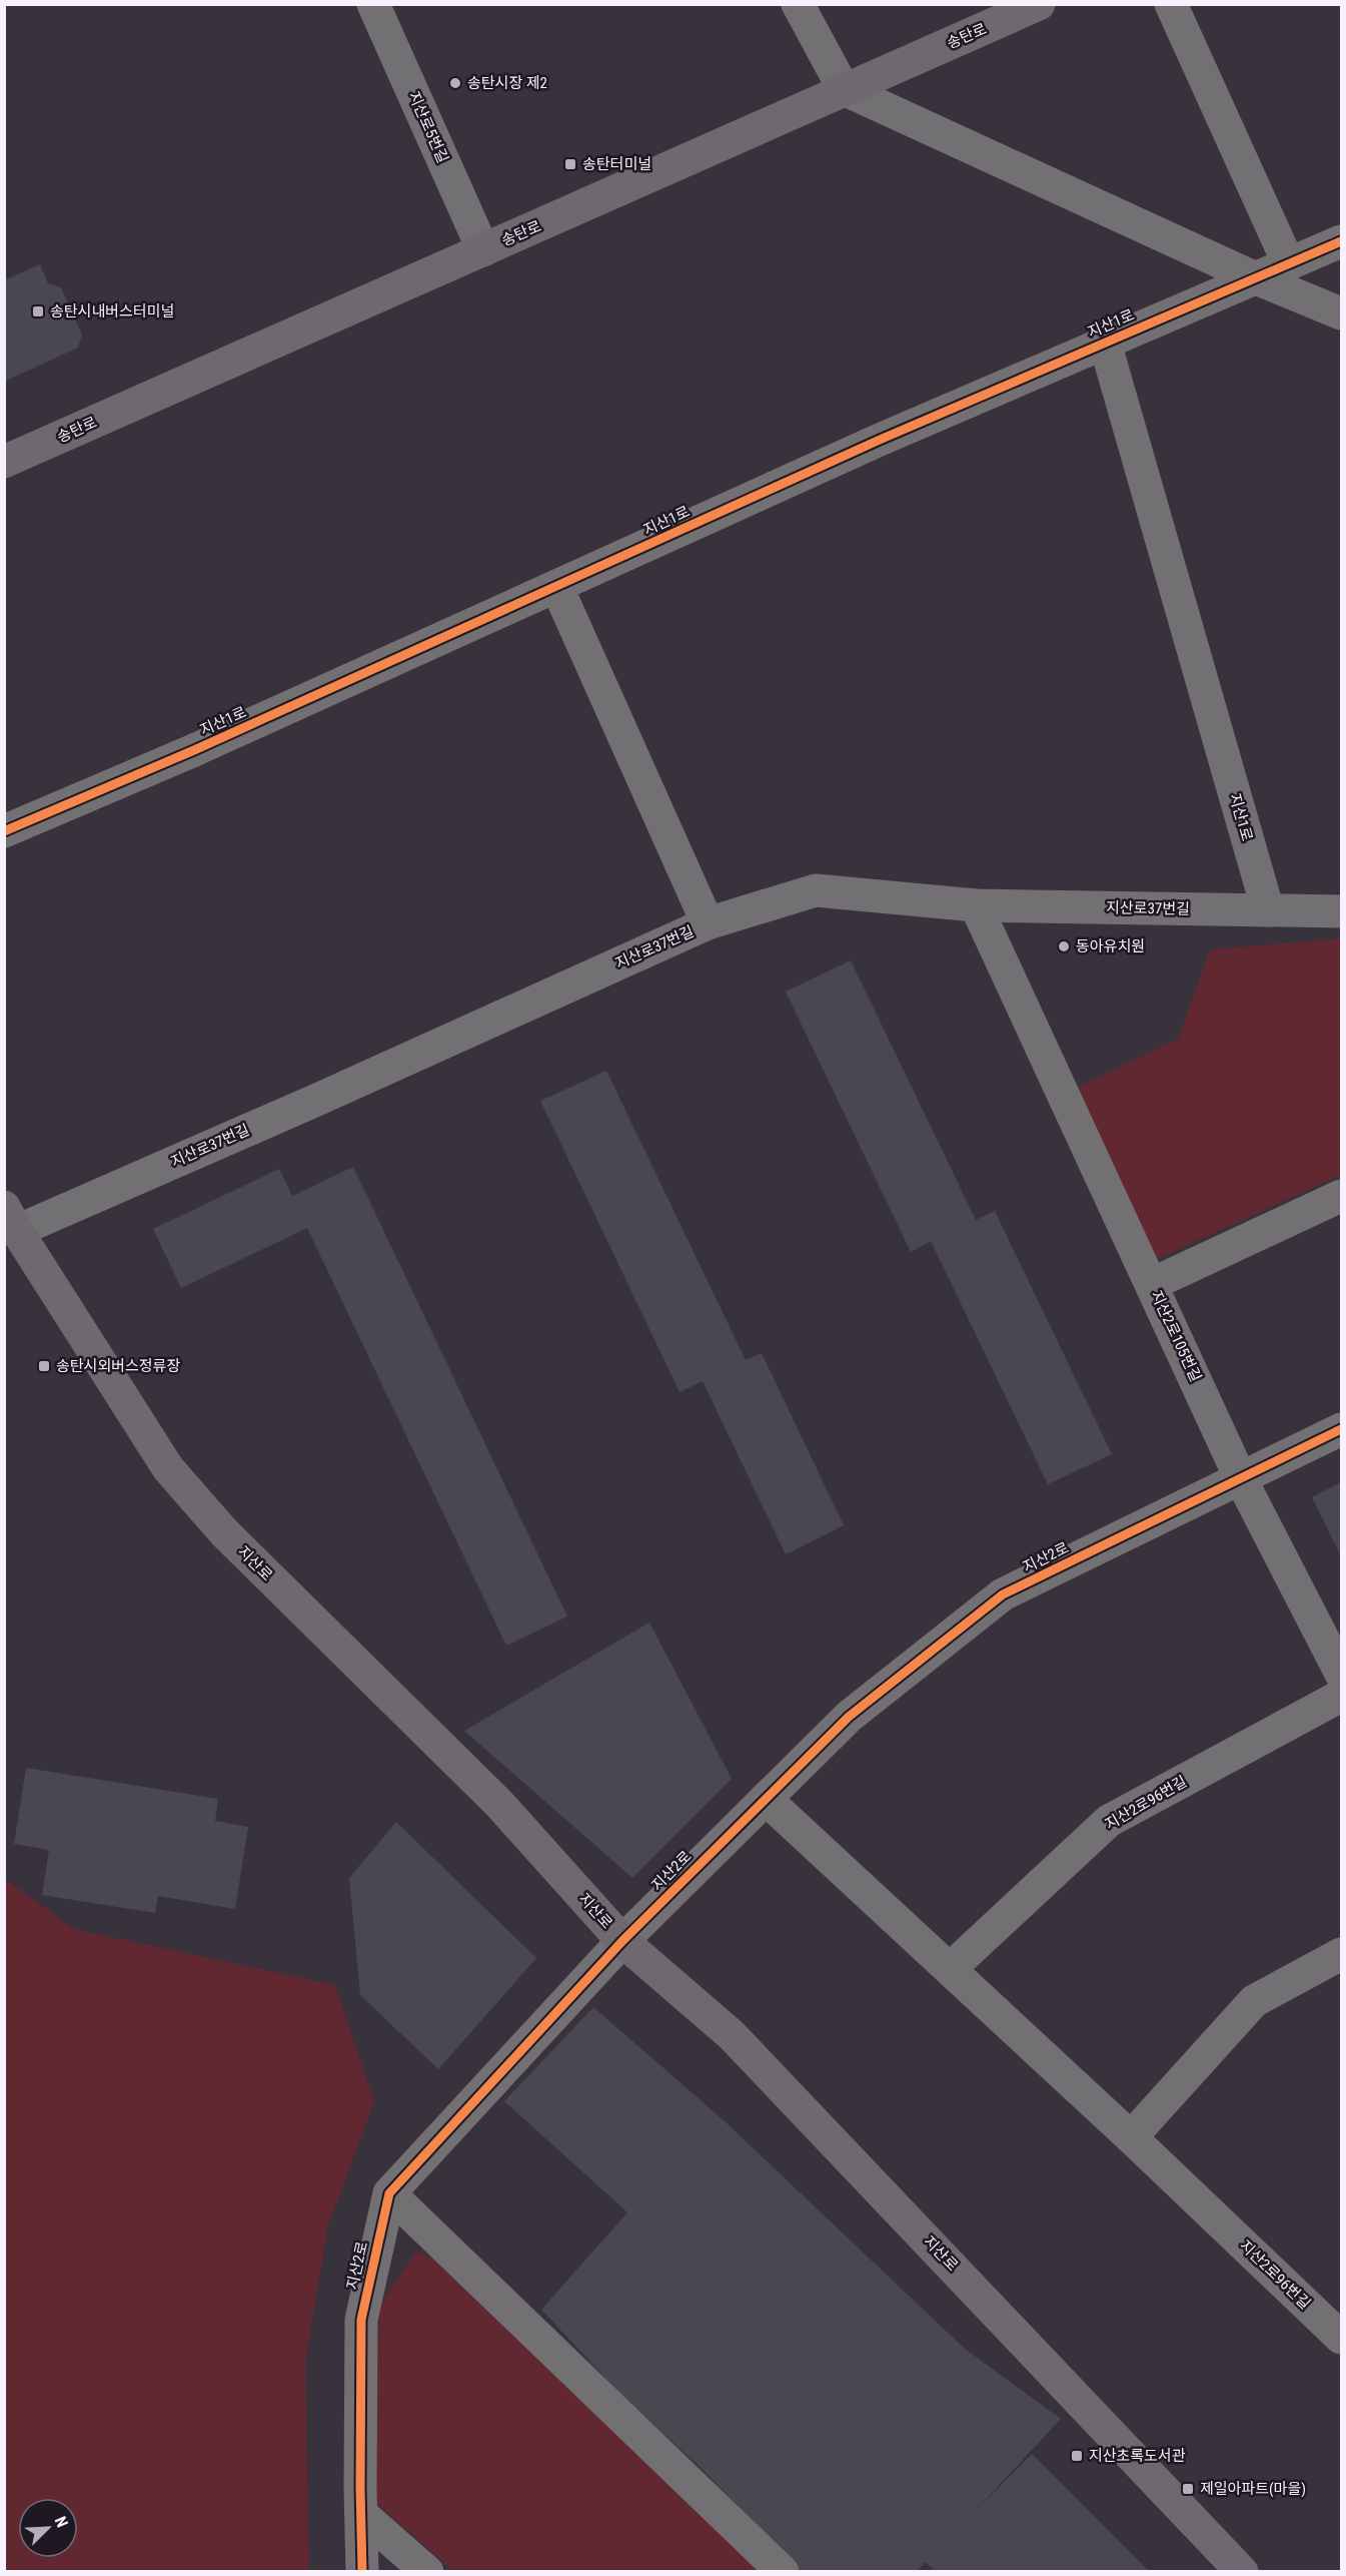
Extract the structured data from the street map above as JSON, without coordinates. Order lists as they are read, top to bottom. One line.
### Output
{"streets":{"main road":["송탄로","지산로"],"street":["지산로5번길","지산1로","지산로37번길","지산2로105번길","지산2로","지산2로96번길"]},"crossings":[["송탄로","지산로5번길"],["지산1로","지산로37번길"],["지산로37번길","지산로"],["지산2로105번길","지산2로"],["지산2로","지산로"],["지산2로","지산2로96번길"]],"places":{"other":["송탄시장 제2","동아유치원"],"transit":["송탄터미널","송탄시내버스터미널","송탄시외버스정류장","지산초록도서관","제일아파트(마을)"]},"north":"top right"}
